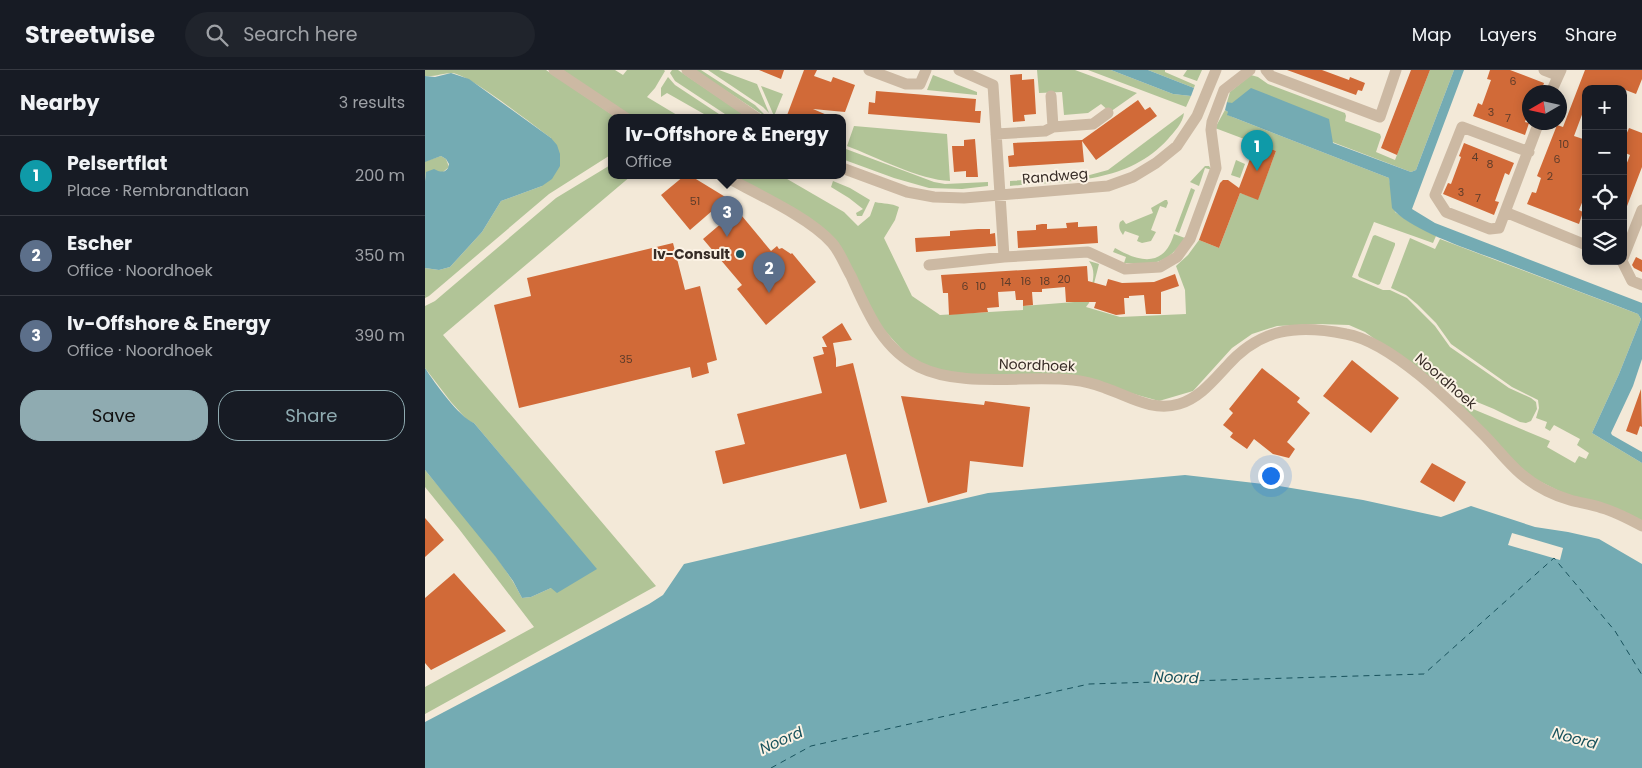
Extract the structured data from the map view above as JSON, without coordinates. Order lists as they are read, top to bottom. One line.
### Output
{"streets":{"street":["Randweg","Noordhoek"]},"water":["Noord"],"places":["Iv-Consult"],"house_numbers":["6","3","7","10","4","6","8","2","3","7","51","20","16","18","14","6","10","35"],"north":"left","page":{"header":"Streetwise","search":"Search here","nav":["Map","Layers","Share"],"heading":["Nearby","3 results"],"map_buttons":["+","−"],"popup":["Iv-Offshore & Energy","Office"],"pins":["1","3","2"],"list":[{"mark":"1","name":"Pelsertflat","note":"Place · Rembrandtlaan","value":"200 m"},{"mark":"2","name":"Escher","note":"Office · Noordhoek","value":"350 m"},{"mark":"3","name":"Iv-Offshore & Energy","note":"Office · Noordhoek","value":"390 m"}],"buttons":["Save","Share"]}}
